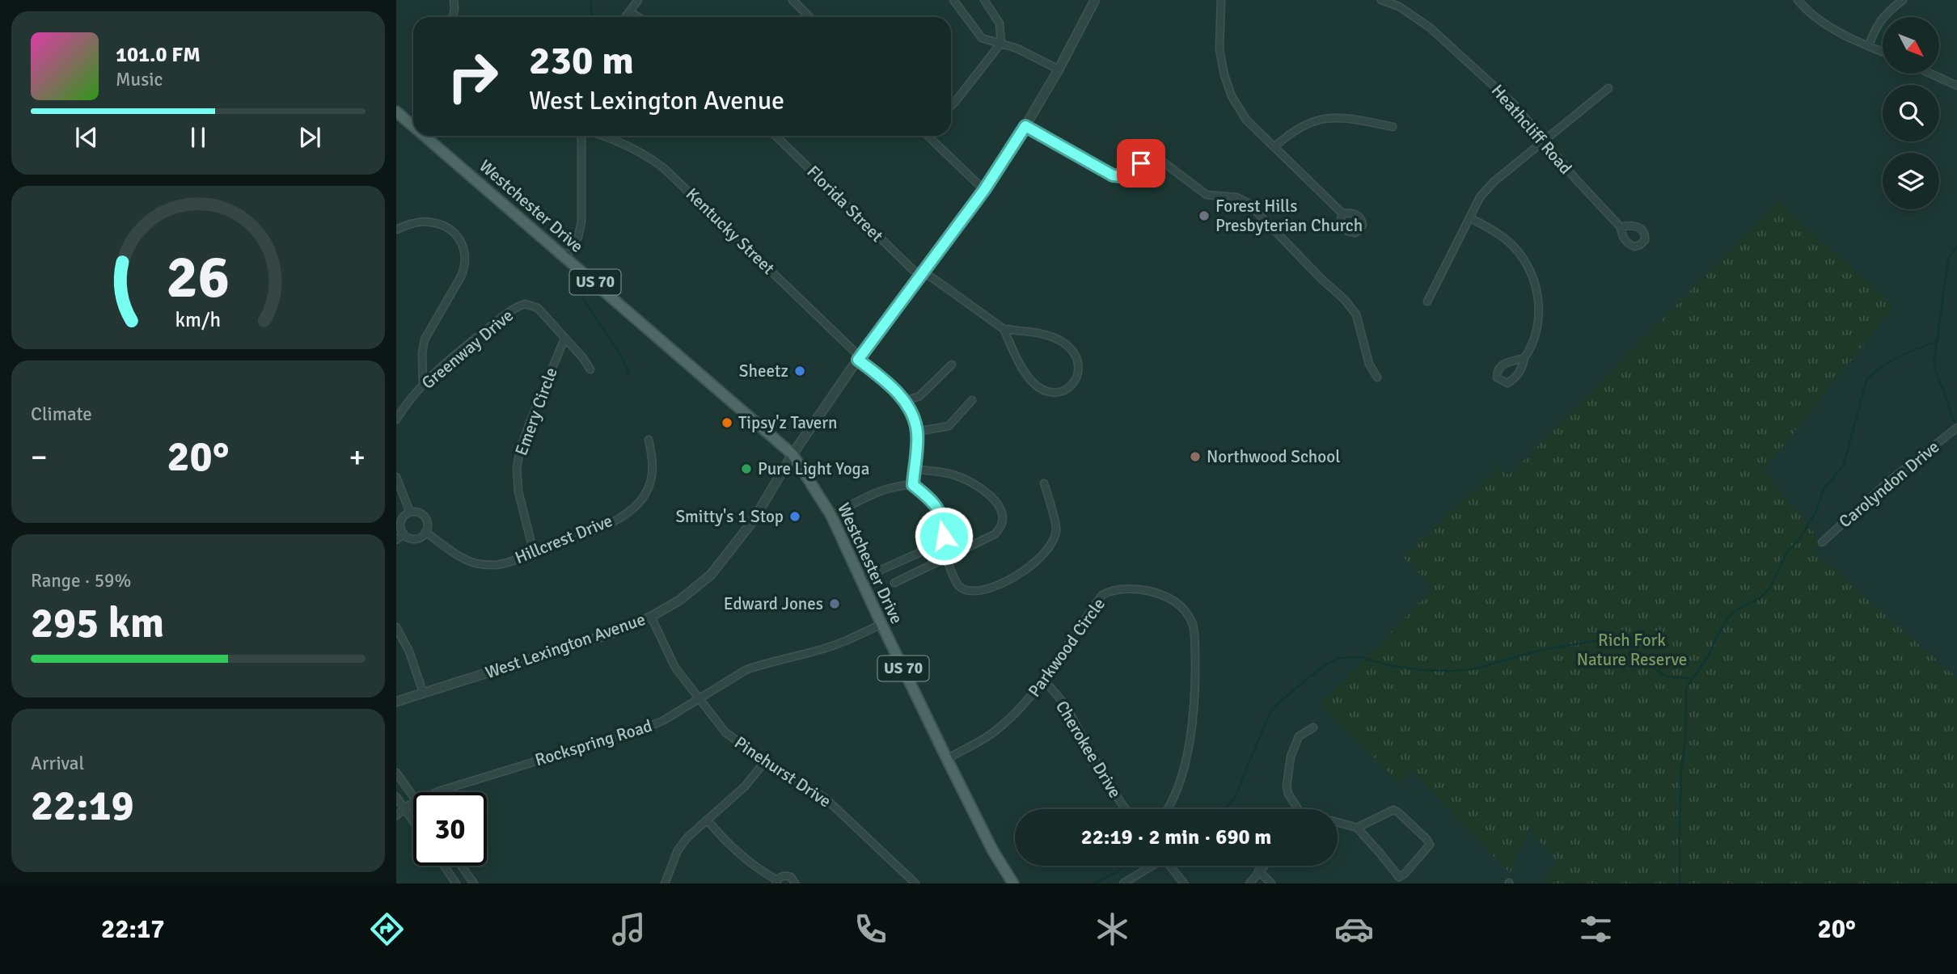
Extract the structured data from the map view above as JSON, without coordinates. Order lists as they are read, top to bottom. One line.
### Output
{"streets":{"main road":["Westchester Drive","US 70"],"street":["Heathcliff Road","Florida Street","Kentucky Street","Greenway Drive","Emery Circle","Carolyndon Drive","Hillcrest Drive","West Lexington Avenue","Parkwood Circle","Rockspring Road","Cherokee Drive","Pinehurst Drive"]},"crossings":[["Florida Street","West Lexington Avenue"],["Westchester Drive","West Lexington Avenue"],["Westchester Drive","Parkwood Circle"],["Westchester Drive","Rockspring Road"],["Kentucky Street","West Lexington Avenue"],["Greenway Drive","Emery Circle"],["Emery Circle","Hillcrest Drive"],["West Lexington Avenue","Pinehurst Drive"],["Parkwood Circle","Cherokee Drive"],["Rockspring Road","Pinehurst Drive"]],"parks":["Rich Fork Nature Reserve"],"places":["Forest Hills Presbyterian Church","Sheetz","Tipsy'z Tavern","Northwood School","Pure Light Yoga","Smitty's 1 Stop","Edward Jones"],"north":"bottom right","page":{"turn":["230 m","West Lexington Avenue"],"song":["101.0 FM","Music"],"tile":["Climate",["Range · 59%","295 km"],["Arrival","22:19"]],"heat":["−","20°","+"],"limit":"30","trip":"22:19 · 2 min · 690 m","tabs":["22:17","20°"],"gauge":["26","km/h"]}}
